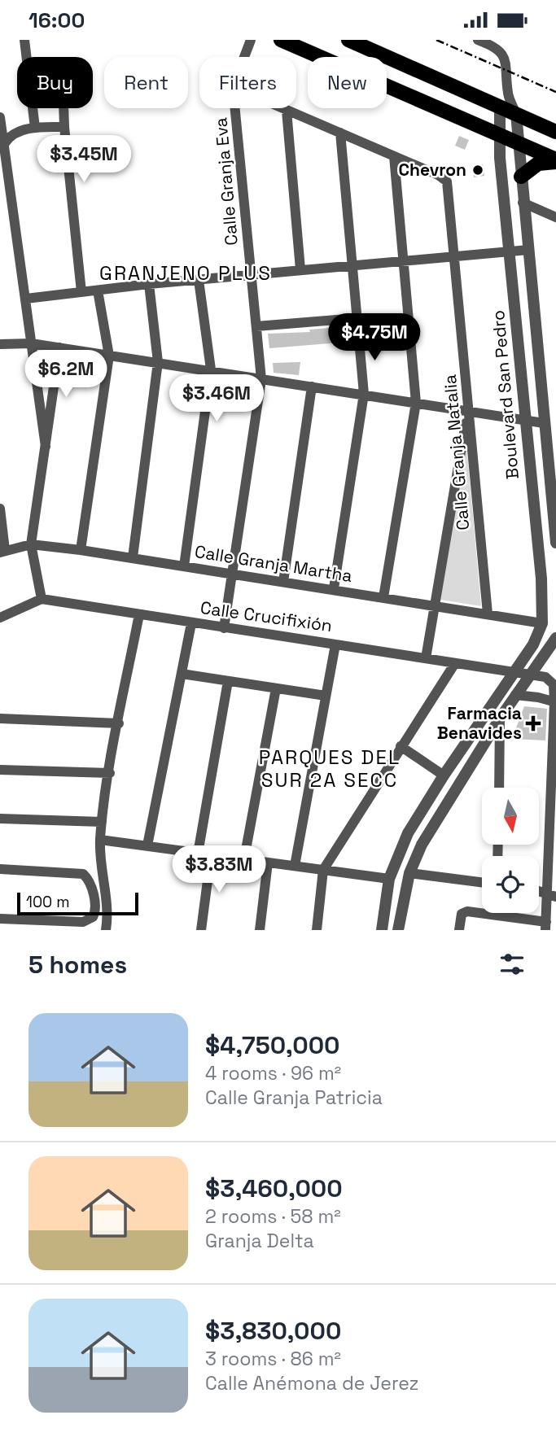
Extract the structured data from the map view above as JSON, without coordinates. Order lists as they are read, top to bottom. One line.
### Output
{"streets":{"street":["Calle Granja Eva","Boulevard San Pedro","Calle Granja Natalia","Calle Granja Martha","Calle Crucifixión"]},"crossings":[["Calle Granja Eva","Calle Granja Martha"],["Calle Granja Eva","Calle Crucifixión"],["Boulevard San Pedro","Calle Granja Martha"],["Boulevard San Pedro","Calle Crucifixión"],["Calle Granja Natalia","Calle Granja Martha"]],"districts":["GRANJENO PLUS","PARQUES DEL SUR 2A SECC"],"places":{"other":["Chevron"],"health":["Farmacia Benavides"]},"scale_bar":"100 m","north":"bottom","page":{"status":"16:00","chip":["Buy","Rent","Filters","New"],"price":["$3.45M","$4.75M","$6.2M","$3.46M","$3.83M"],"scale":"100 m","heading":"5 homes","list":[{"name":"$4,750,000","note":"4 rooms · 96 m² · Calle Granja Patricia"},{"name":"$3,460,000","note":"2 rooms · 58 m² · Granja Delta"},{"name":"$3,830,000","note":"3 rooms · 86 m² · Calle Anémona de Jerez"}]}}
